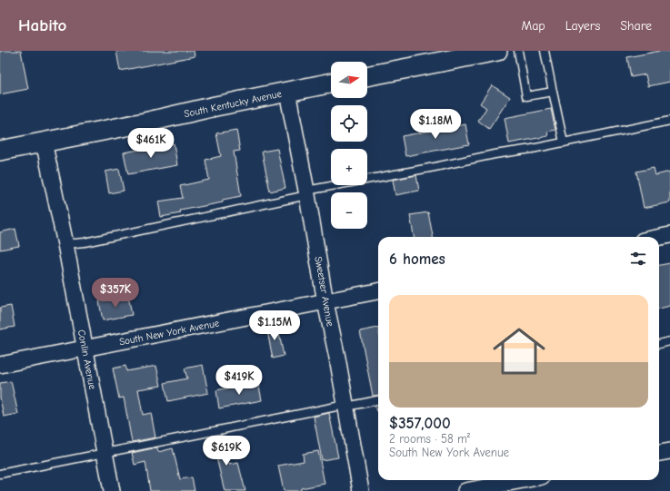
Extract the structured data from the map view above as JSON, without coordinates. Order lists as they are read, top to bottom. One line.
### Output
{"streets":{"street":["South Kentucky Avenue","Sweetser Avenue","South New York Avenue","Conlin Avenue"]},"crossings":[["South Kentucky Avenue","Sweetser Avenue"],["South Kentucky Avenue","Conlin Avenue"],["Sweetser Avenue","South New York Avenue"],["South New York Avenue","Conlin Avenue"]],"north":"right","page":{"header":"Habito","nav":["Map","Layers","Share"],"map_buttons":["+","−"],"price":["$1.18M","$461K","$357K","$1.15M","$419K","$619K"],"heading":"6 homes","list":[{"name":"$357,000","note":"2 rooms · 58 m² · South New York Avenue"}]}}
